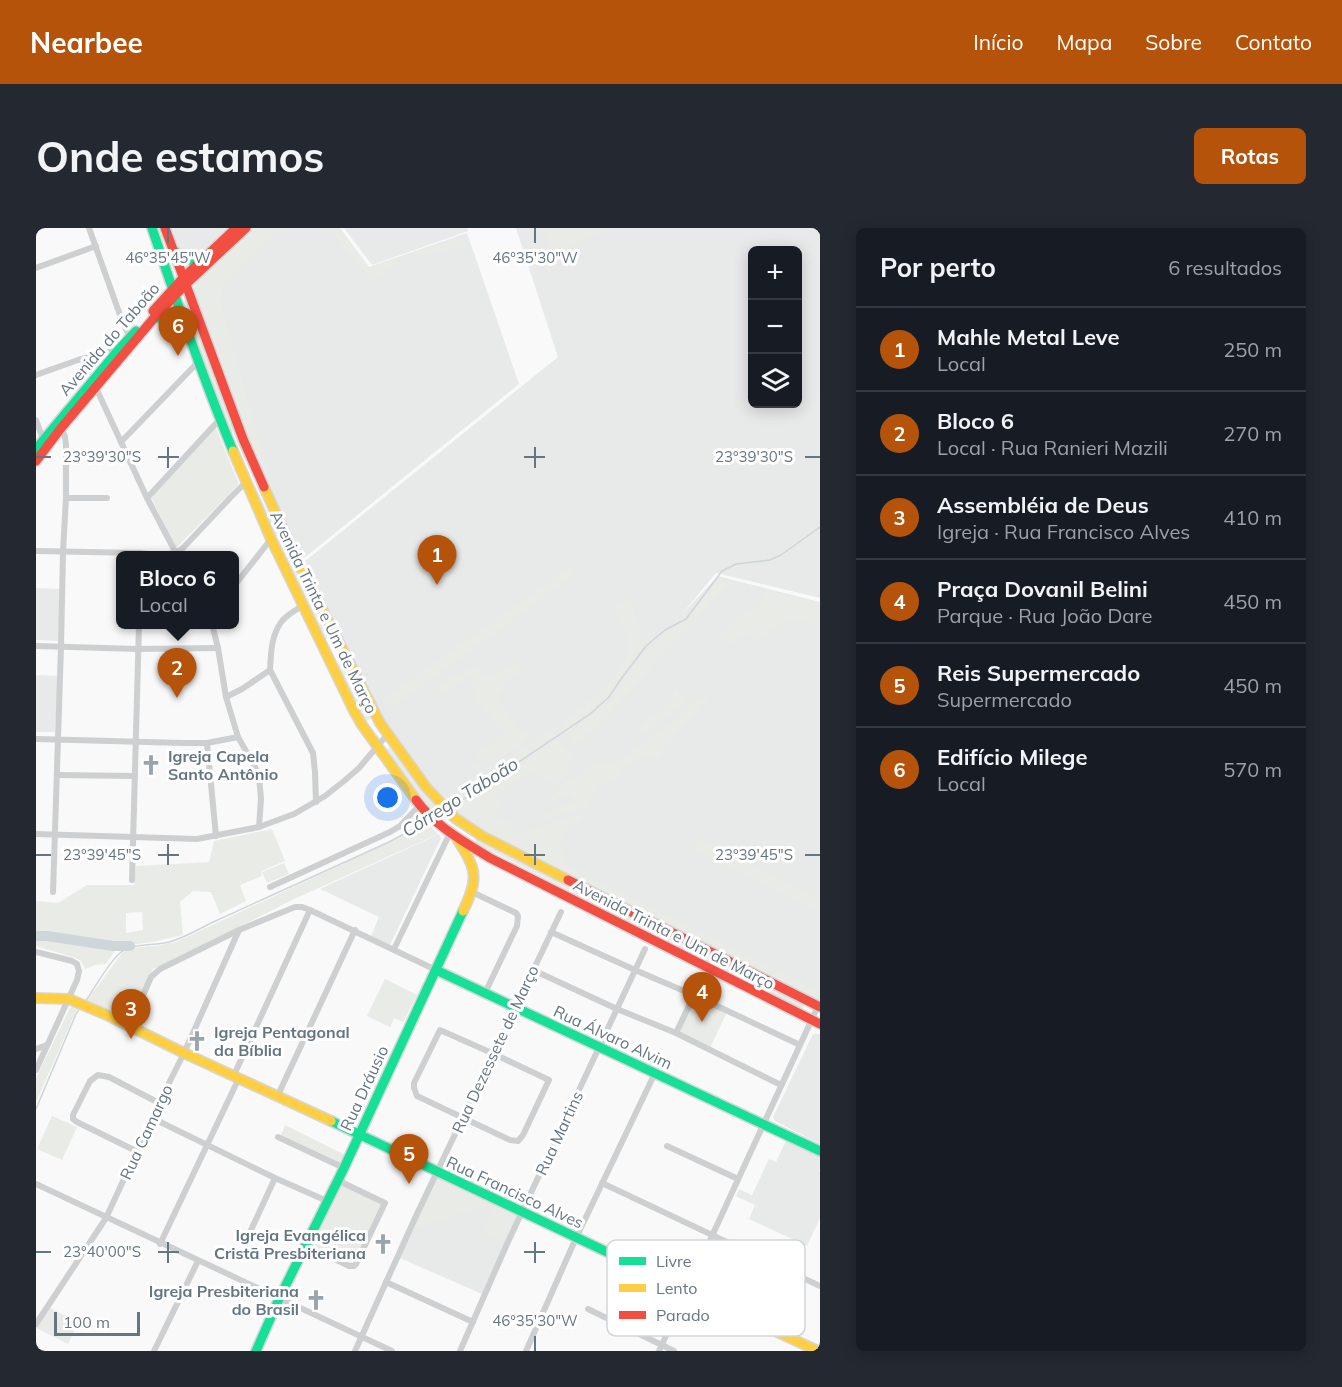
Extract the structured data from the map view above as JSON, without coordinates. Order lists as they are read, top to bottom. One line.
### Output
{"streets":{"main road":["Avenida do Taboão","Avenida Trinta e Um de Março","Rua Álvaro Alvim","Rua Dráusio","Rua Francisco Alves"],"street":["Rua Dezessete de Março","Rua Camargo","Rua Martins"]},"crossings":[["Avenida do Taboão","Avenida Trinta e Um de Março"],["Avenida Trinta e Um de Março","Rua Dráusio"],["Rua Álvaro Alvim","Rua Dezessete de Março"],["Rua Álvaro Alvim","Rua Dráusio"],["Rua Álvaro Alvim","Rua Martins"],["Rua Dezessete de Março","Rua Francisco Alves"],["Rua Dráusio","Rua Francisco Alves"],["Rua Camargo","Rua Francisco Alves"],["Rua Martins","Rua Francisco Alves"]],"water":["Córrego Taboão"],"places":{"church":["Igreja Capela Santo Antônio","Igreja Pentagonal da Bíblia","Igreja Evangélica Cristã Presbiteriana","Igreja Presbiteriana do Brasil"]},"legend":["Livre","Lento","Parado"],"scale_bar":"100 m","page":{"header":"Nearbee","nav":["Início","Mapa","Sobre","Contato"],"buttons":"Rotas","title":"Onde estamos","heading":["Por perto","6 resultados"],"map_buttons":["+","−"],"pins":["6","1","2","4","3","5"],"list":[{"mark":"1","name":"Mahle Metal Leve","note":"Local","value":"250 m"},{"mark":"2","name":"Bloco 6","note":"Local · Rua Ranieri Mazili","value":"270 m"},{"mark":"3","name":"Assembléia de Deus","note":"Igreja · Rua Francisco Alves","value":"410 m"},{"mark":"4","name":"Praça Dovanil Belini","note":"Parque · Rua João Dare","value":"450 m"},{"mark":"5","name":"Reis Supermercado","note":"Supermercado","value":"450 m"},{"mark":"6","name":"Edifício Milege","note":"Local","value":"570 m"}],"popup":["Bloco 6","Local"],"scale":"100 m"},"coordinates":["46°35'45\"W","46°35'30\"W","23°39'30\"S","23°39'45\"S","23°40'00\"S"]}
